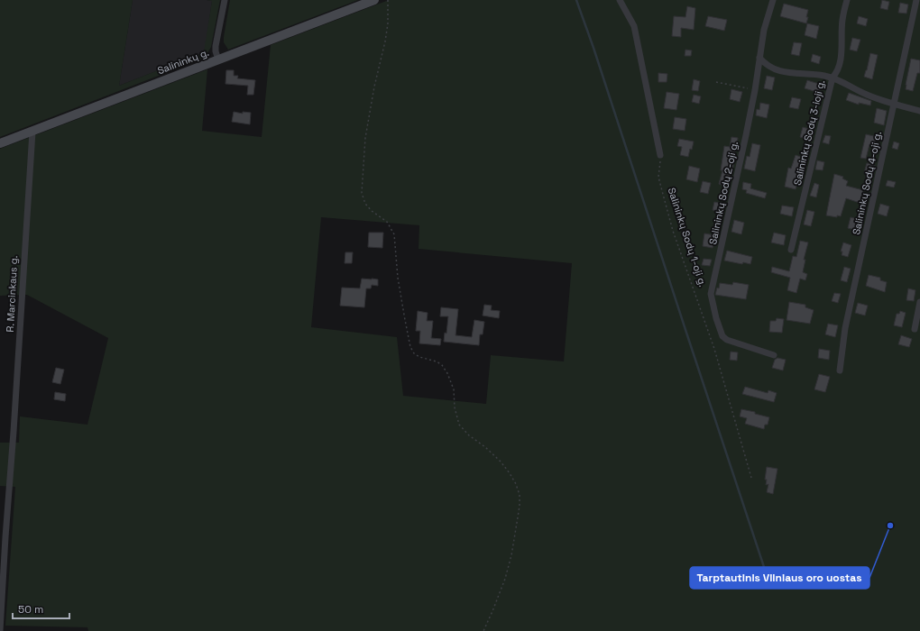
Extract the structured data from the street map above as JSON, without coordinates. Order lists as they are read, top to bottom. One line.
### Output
{"streets":{"main road":["Salininkų g."],"street":["Salininkų Sodų 3-ioji g.","Salininkų Sodų 4-oji g.","Salininkų Sodų 2-oji g.","R. Marcinkaus g."],"path":["Salininkų Sodų 1-oji g."]},"crossings":[["Salininkų g.","R. Marcinkaus g."]],"places":["Tarptautinis Vilniaus oro uostas"],"scale_bar":"50 m"}
